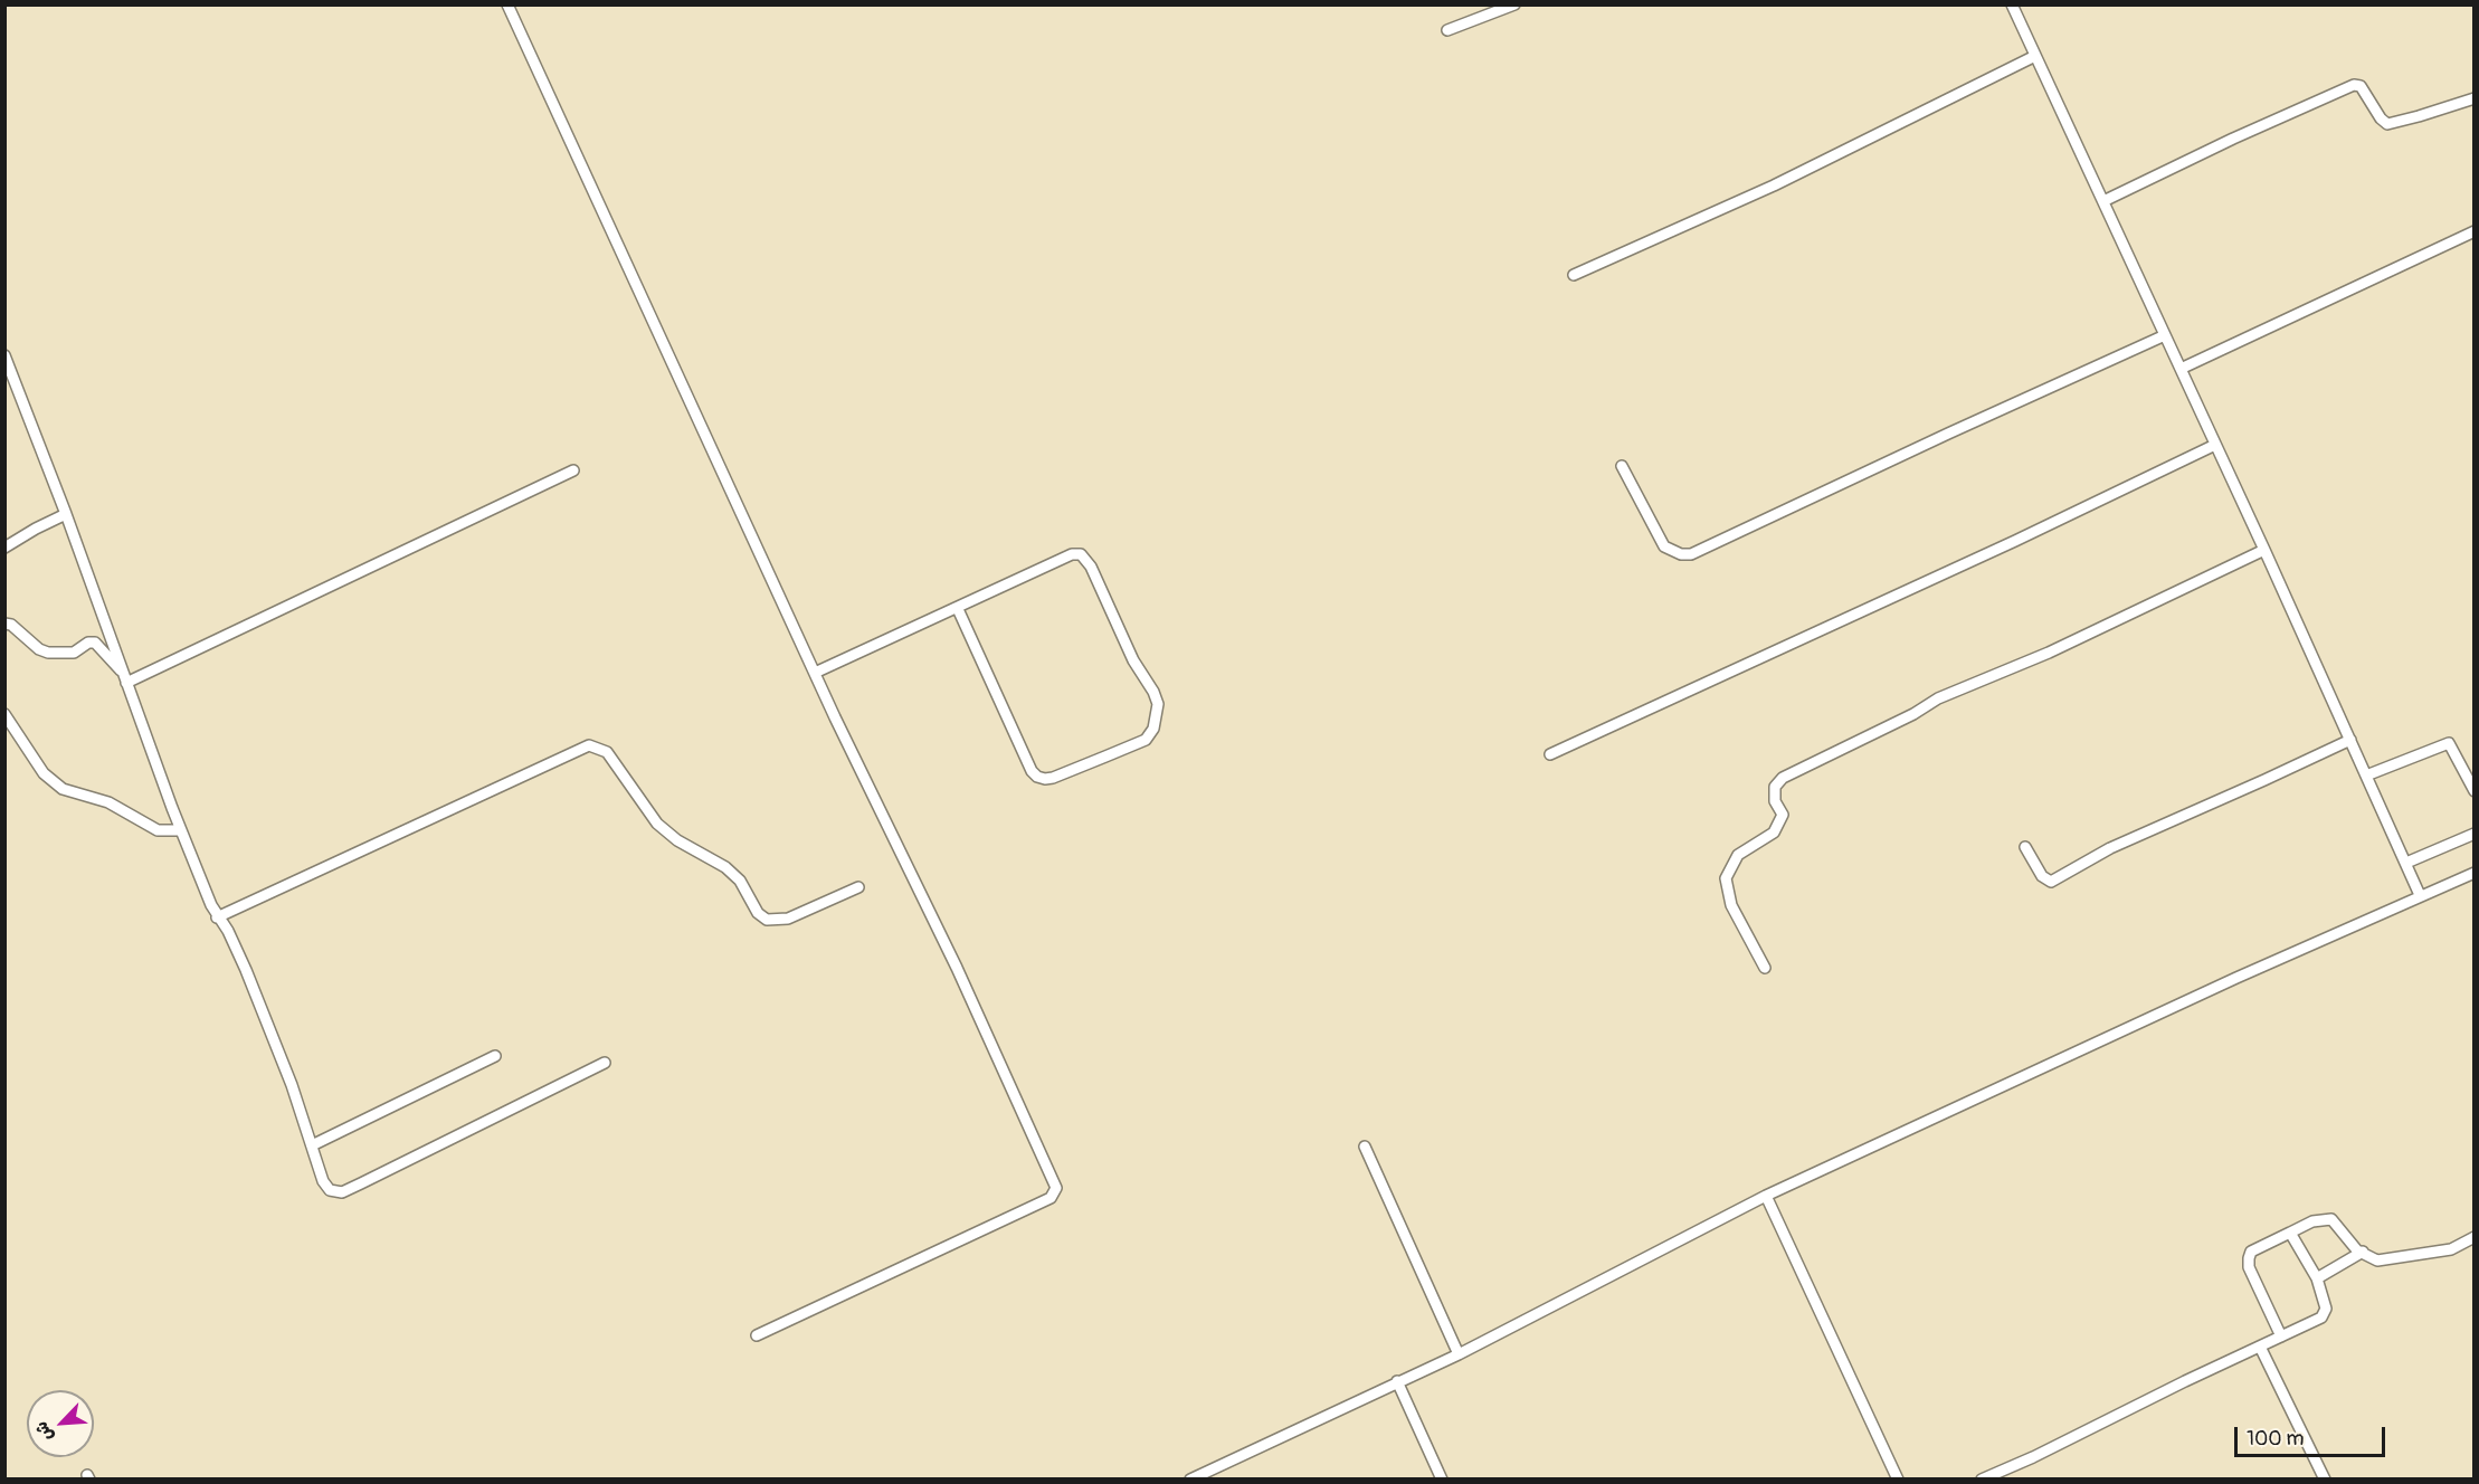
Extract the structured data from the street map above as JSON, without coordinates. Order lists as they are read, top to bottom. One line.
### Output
{"scale_bar":"100 m","north":"bottom left"}
